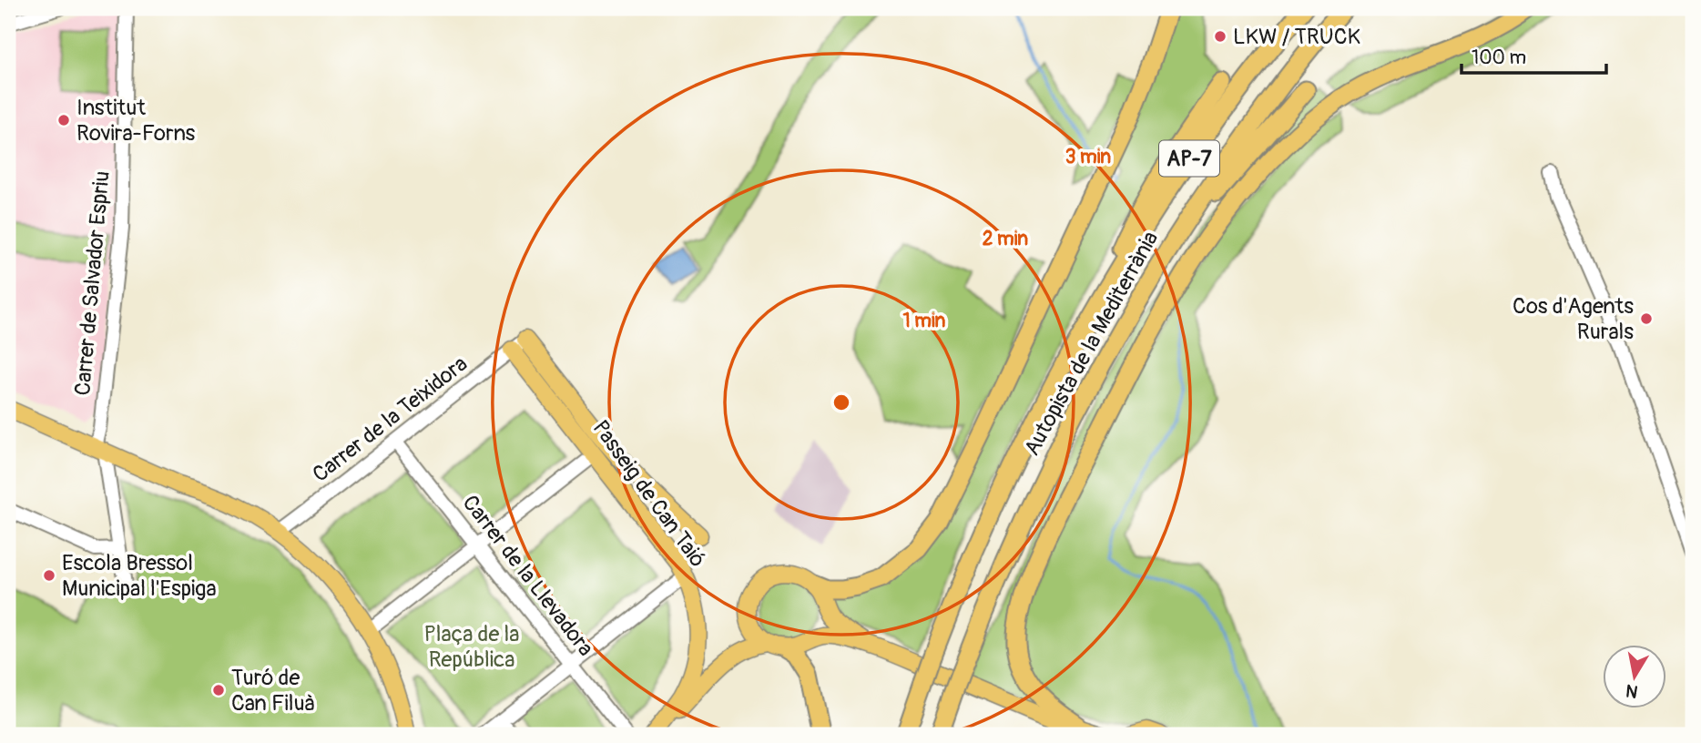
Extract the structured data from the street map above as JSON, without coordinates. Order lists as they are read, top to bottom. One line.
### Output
{"streets":{"highway":["AP-7","Autopista de la Mediterrània"],"main road":["Passeig de Can Taió"],"street":["Carrer de Salvador Espriu","Carrer de la Teixidora","Carrer de la Llevadora"]},"crossings":[["Carrer de la Teixidora","Passeig de Can Taió"],["Carrer de la Teixidora","Carrer de la Llevadora"]],"parks":["Plaça de la República"],"places":["LKW / TRUCK","Institut Rovira-Forns","Cos d'Agents Rurals","Escola Bressol Municipal l'Espiga","Turó de Can Filuà"],"scale_bar":"100 m","north":"bottom","rings":["3 min","2 min","1 min"]}
